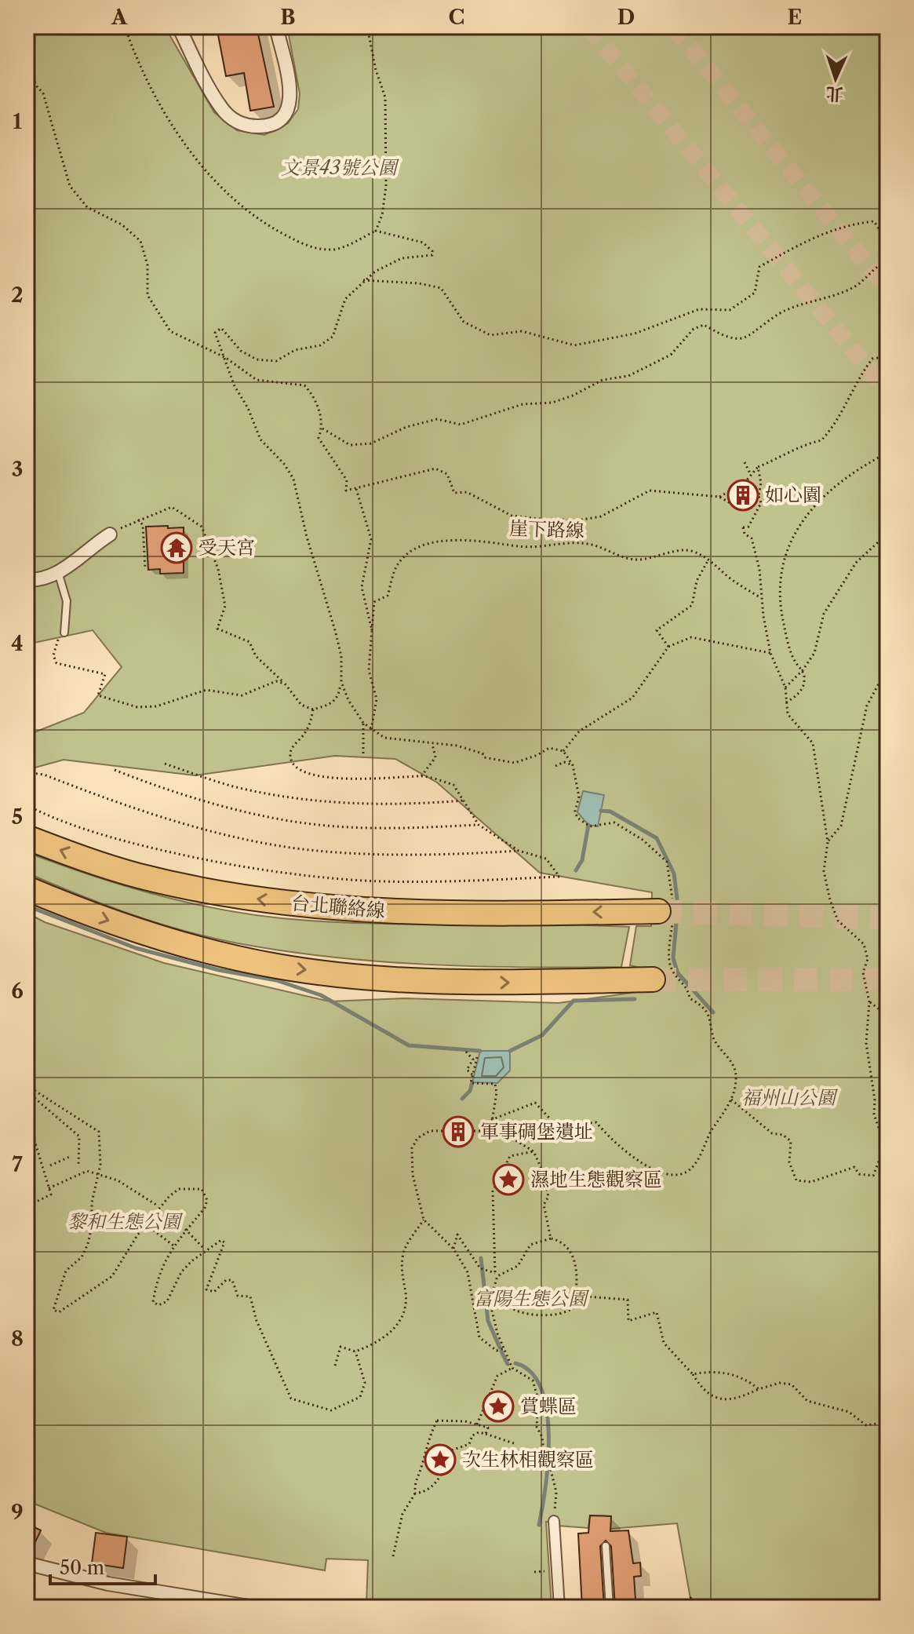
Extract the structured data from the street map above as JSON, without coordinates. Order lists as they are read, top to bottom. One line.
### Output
{"streets":{"highway":["台北聯絡線"],"path":["崖下路線"]},"parks":["文景43號公園","福州山公園","黎和生態公園","富陽生態公園"],"places":{"building":["如心園","軍事碉堡遺址"],"temple":["受天宮"],"place":["濕地生態觀察區","賞蝶區","次生林相觀察區"]},"scale_bar":"50 m","north":"bottom","grid":{"columns":["A","B","C","D","E"],"rows":["1","2","3","4","5","6","7","8","9"]}}
